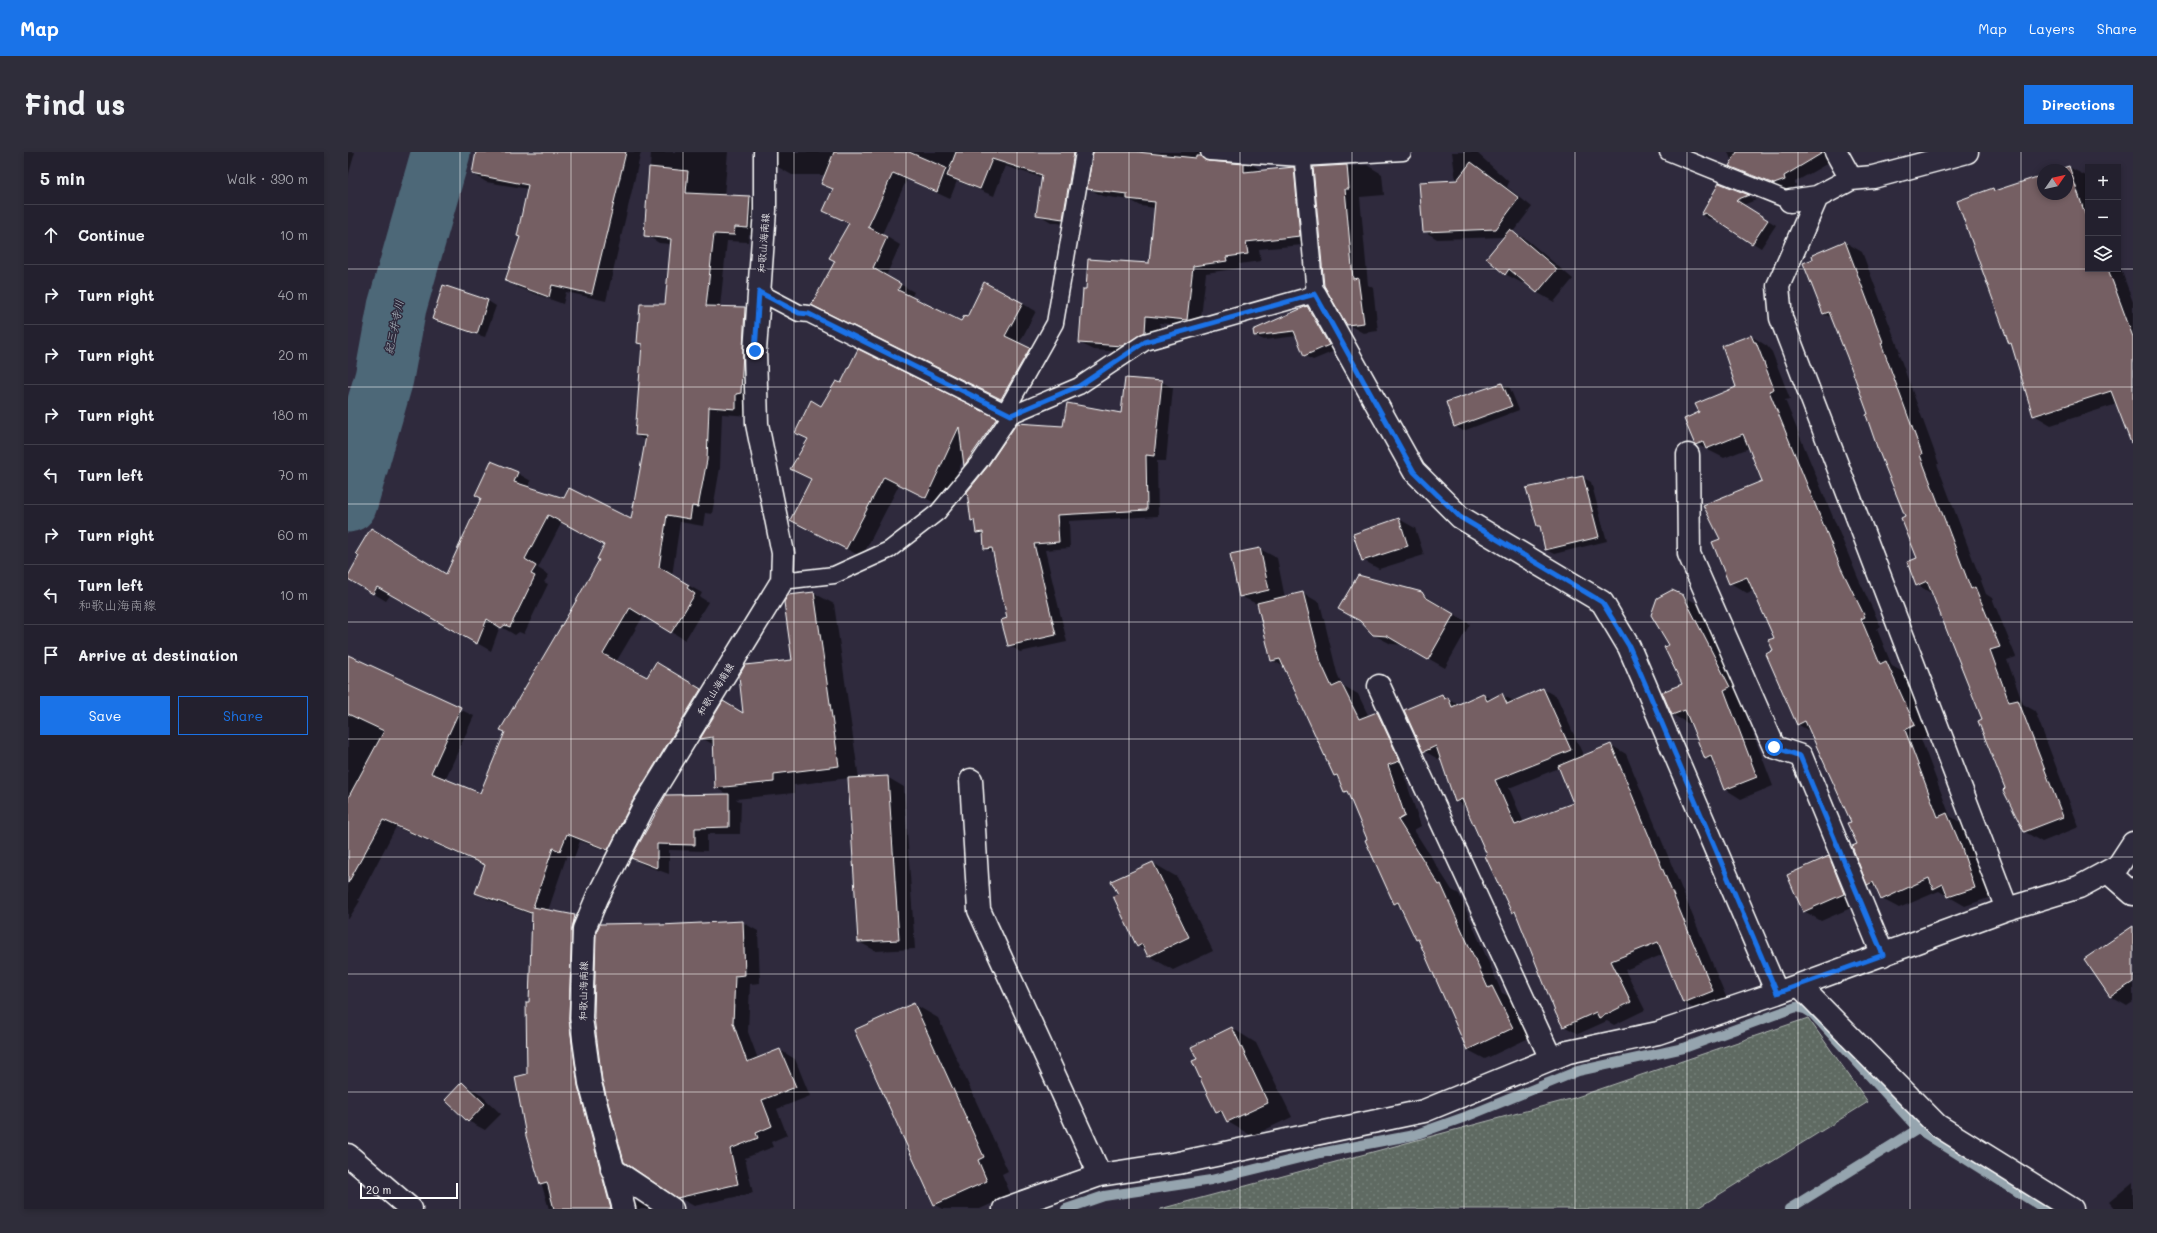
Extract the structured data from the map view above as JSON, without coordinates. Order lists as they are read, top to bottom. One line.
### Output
{"streets":{"street":["和歌山海南線"]},"water":["紀三井寺川"],"scale_bar":"20 m","north":"top right","page":{"header":"Map","nav":["Map","Layers","Share"],"buttons":["Directions",["Save","Share"]],"title":"Find us","heading":["5 min","Walk · 390 m"],"map_buttons":["+","−"],"list":[["Continue","10 m"],["Turn right","40 m"],["Turn right","20 m"],["Turn right","180 m"],["Turn left","70 m"],["Turn right","60 m"],["Turn left","和歌山海南線","10 m"],"Arrive at destination"],"scale":"20 m"}}
